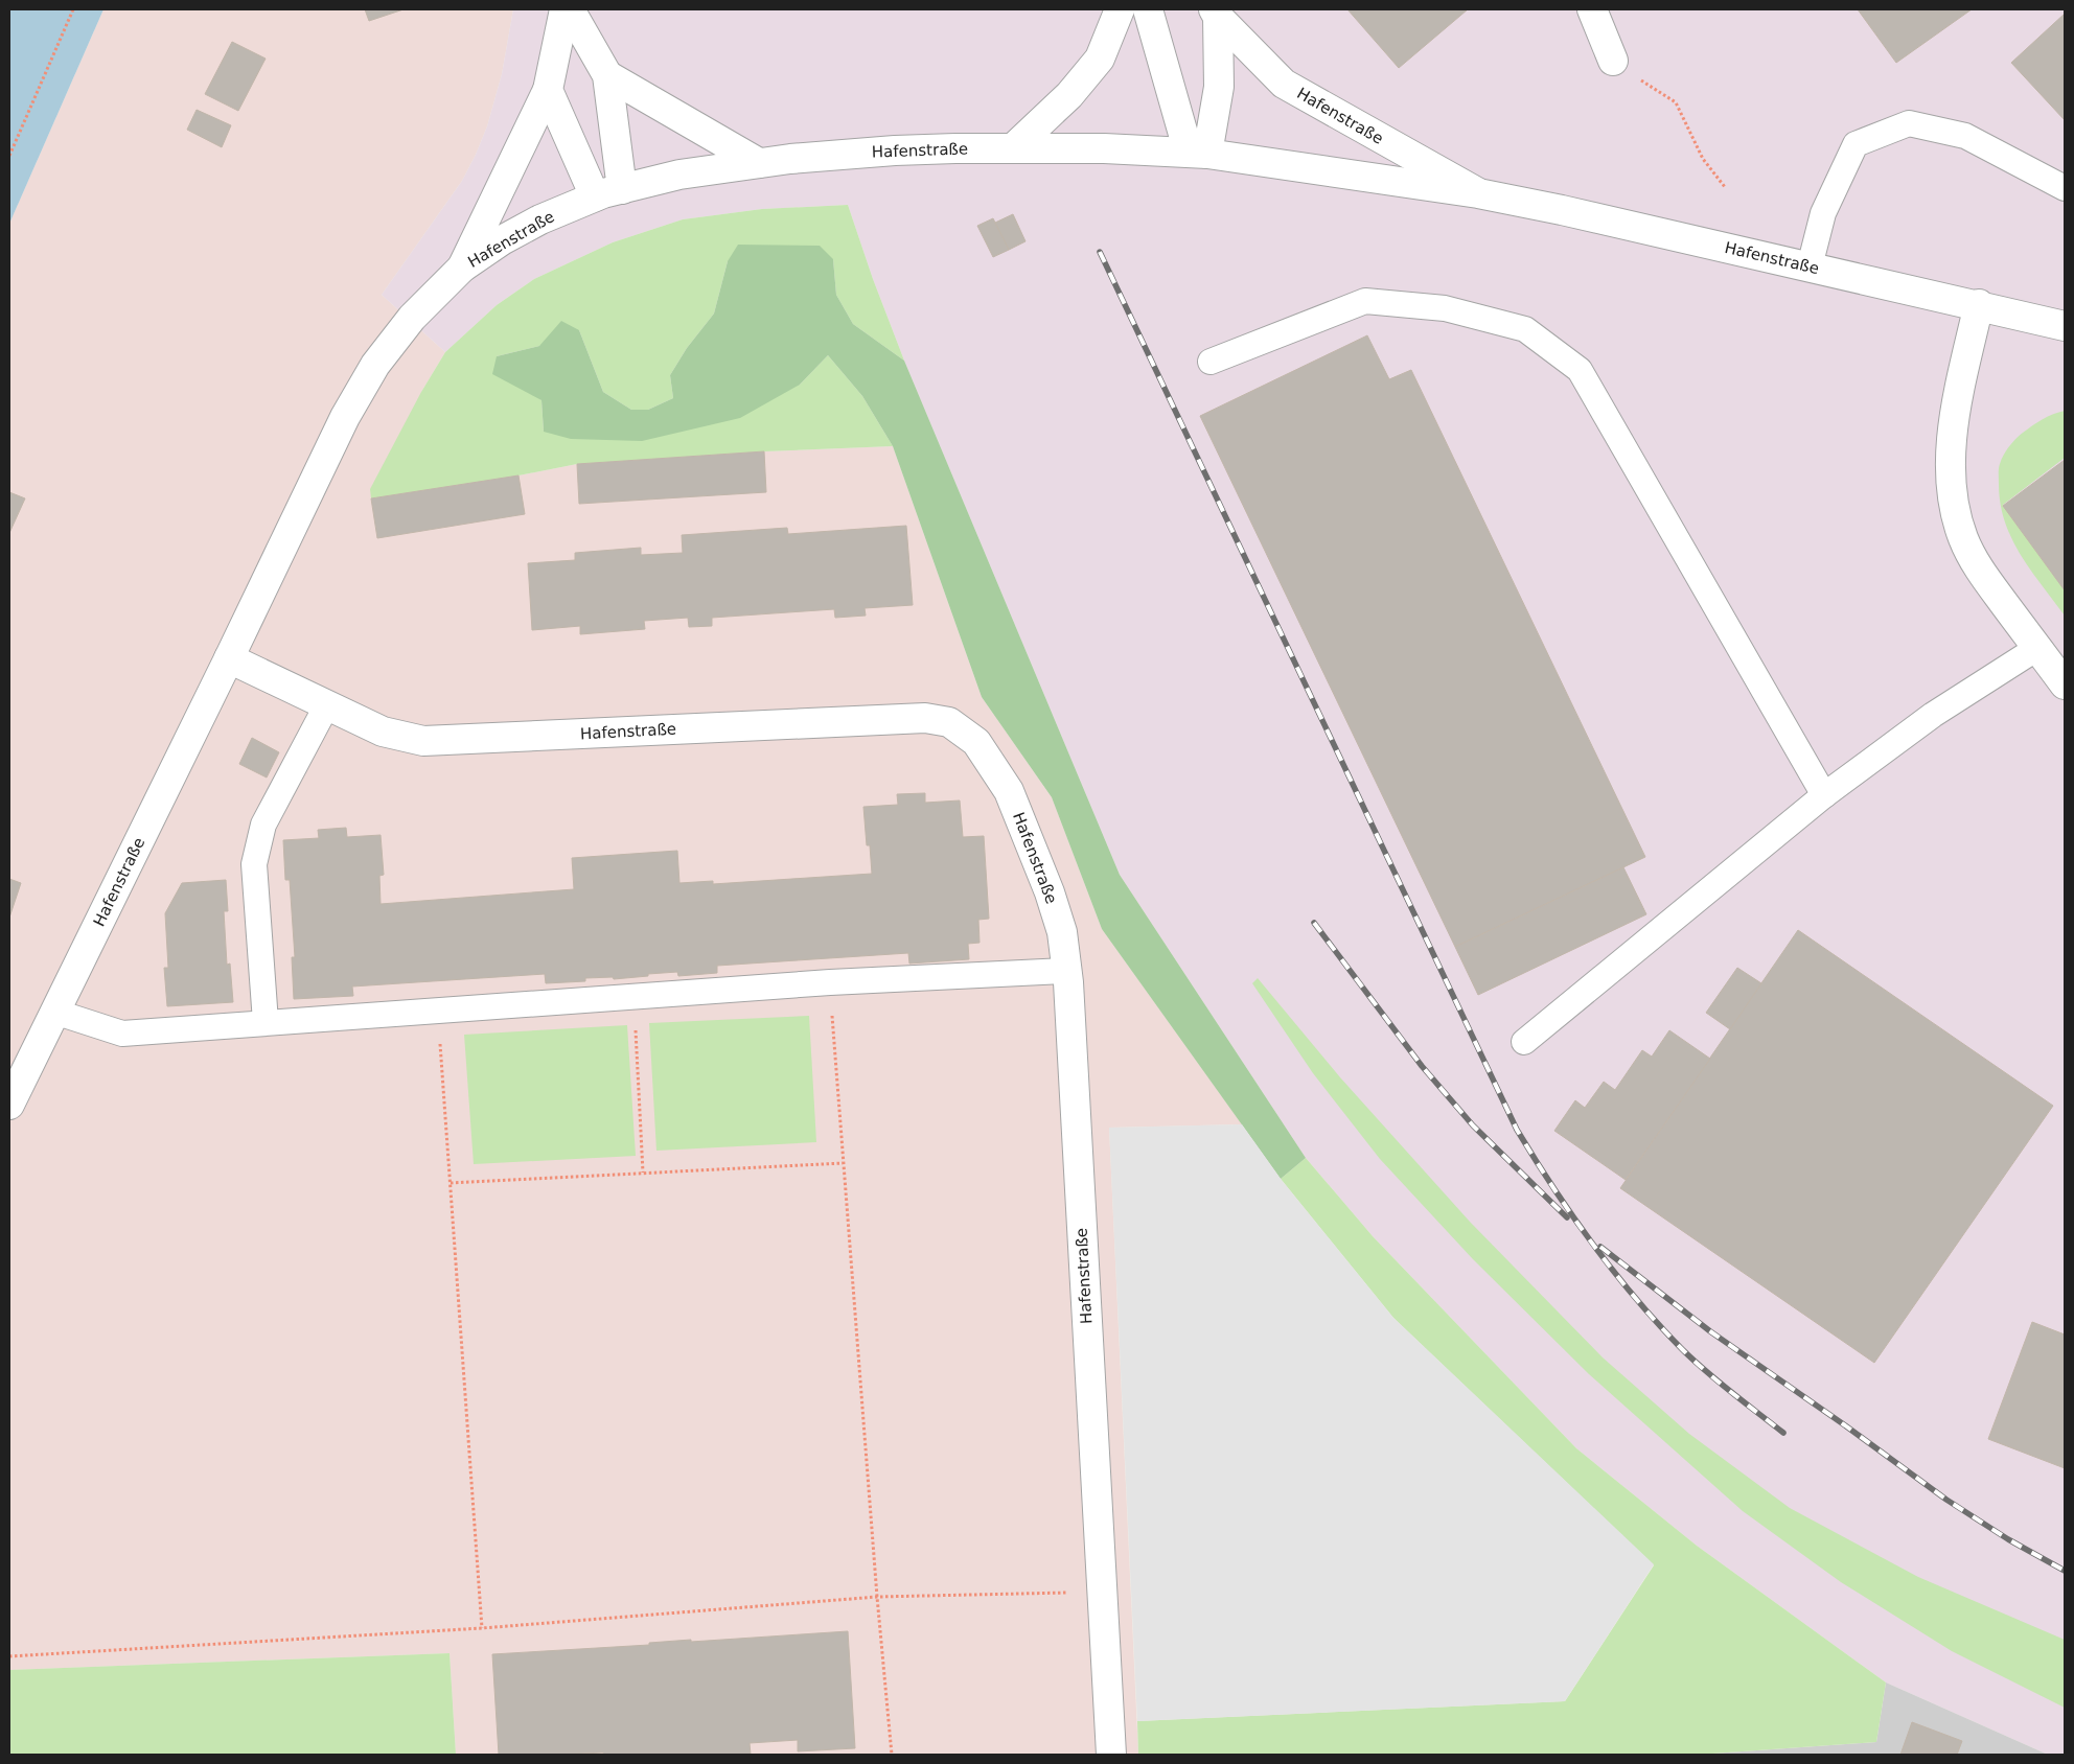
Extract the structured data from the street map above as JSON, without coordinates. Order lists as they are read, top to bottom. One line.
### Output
{"streets":{"street":["Hafenstraße"]}}
